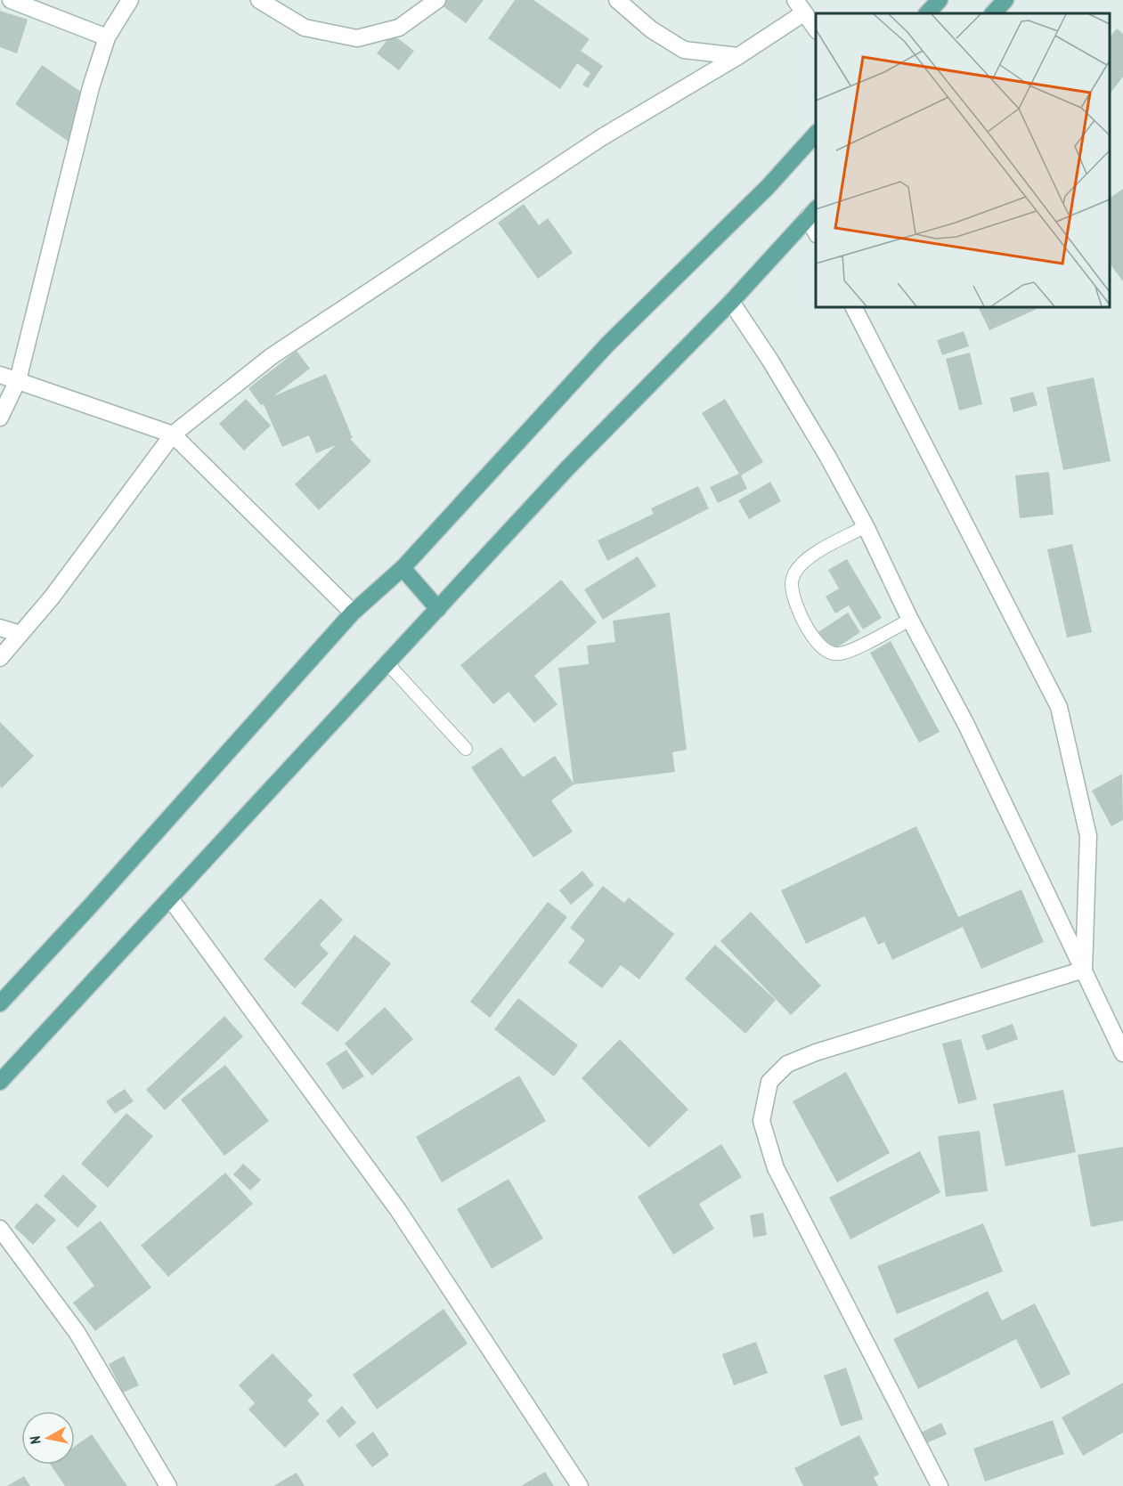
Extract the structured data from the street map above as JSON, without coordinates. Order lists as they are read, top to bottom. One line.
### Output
{"north":"left"}
